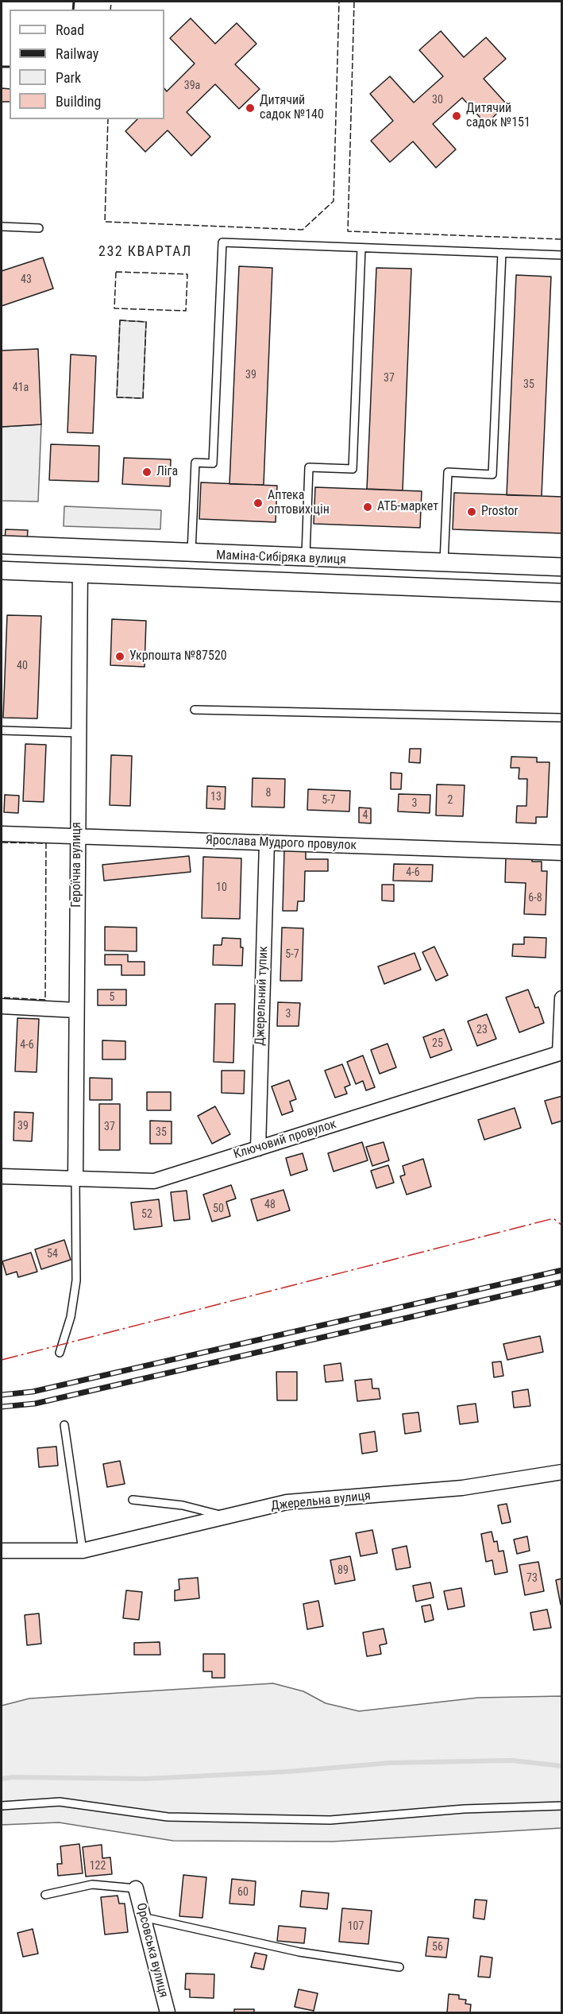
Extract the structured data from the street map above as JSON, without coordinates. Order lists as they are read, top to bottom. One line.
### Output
{"streets":{"main road":["Маміна-Сибіряка вулиця"],"street":["Ярослава Мудрого провулок","Героїчна вулиця","Джерельний тупик","Ключовий провулок","Джерельна вулиця","Орсовська вулиця"]},"crossings":[["Маміна-Сибіряка вулиця","Героїчна вулиця"],["Ярослава Мудрого провулок","Героїчна вулиця"],["Ярослава Мудрого провулок","Джерельний тупик"],["Героїчна вулиця","Ключовий провулок"],["Джерельний тупик","Ключовий провулок"]],"districts":["232 КВАРТАЛ"],"places":["Дитячий садок №140","Дитячий садок №151","Ліга","Аптека оптових цін","АТБ-маркет","Prostor","Укрпошта №87520"],"house_numbers":["39а","30","43","39","37","35","41а","40","8","13","5-7","2","3","4","4-6","10","6-8","5-7","5","3","23","25","4-6","39","37","35","48","50","52","54","89","73","122","60","107","56"],"legend":["Road","Railway","Park","Building"]}
